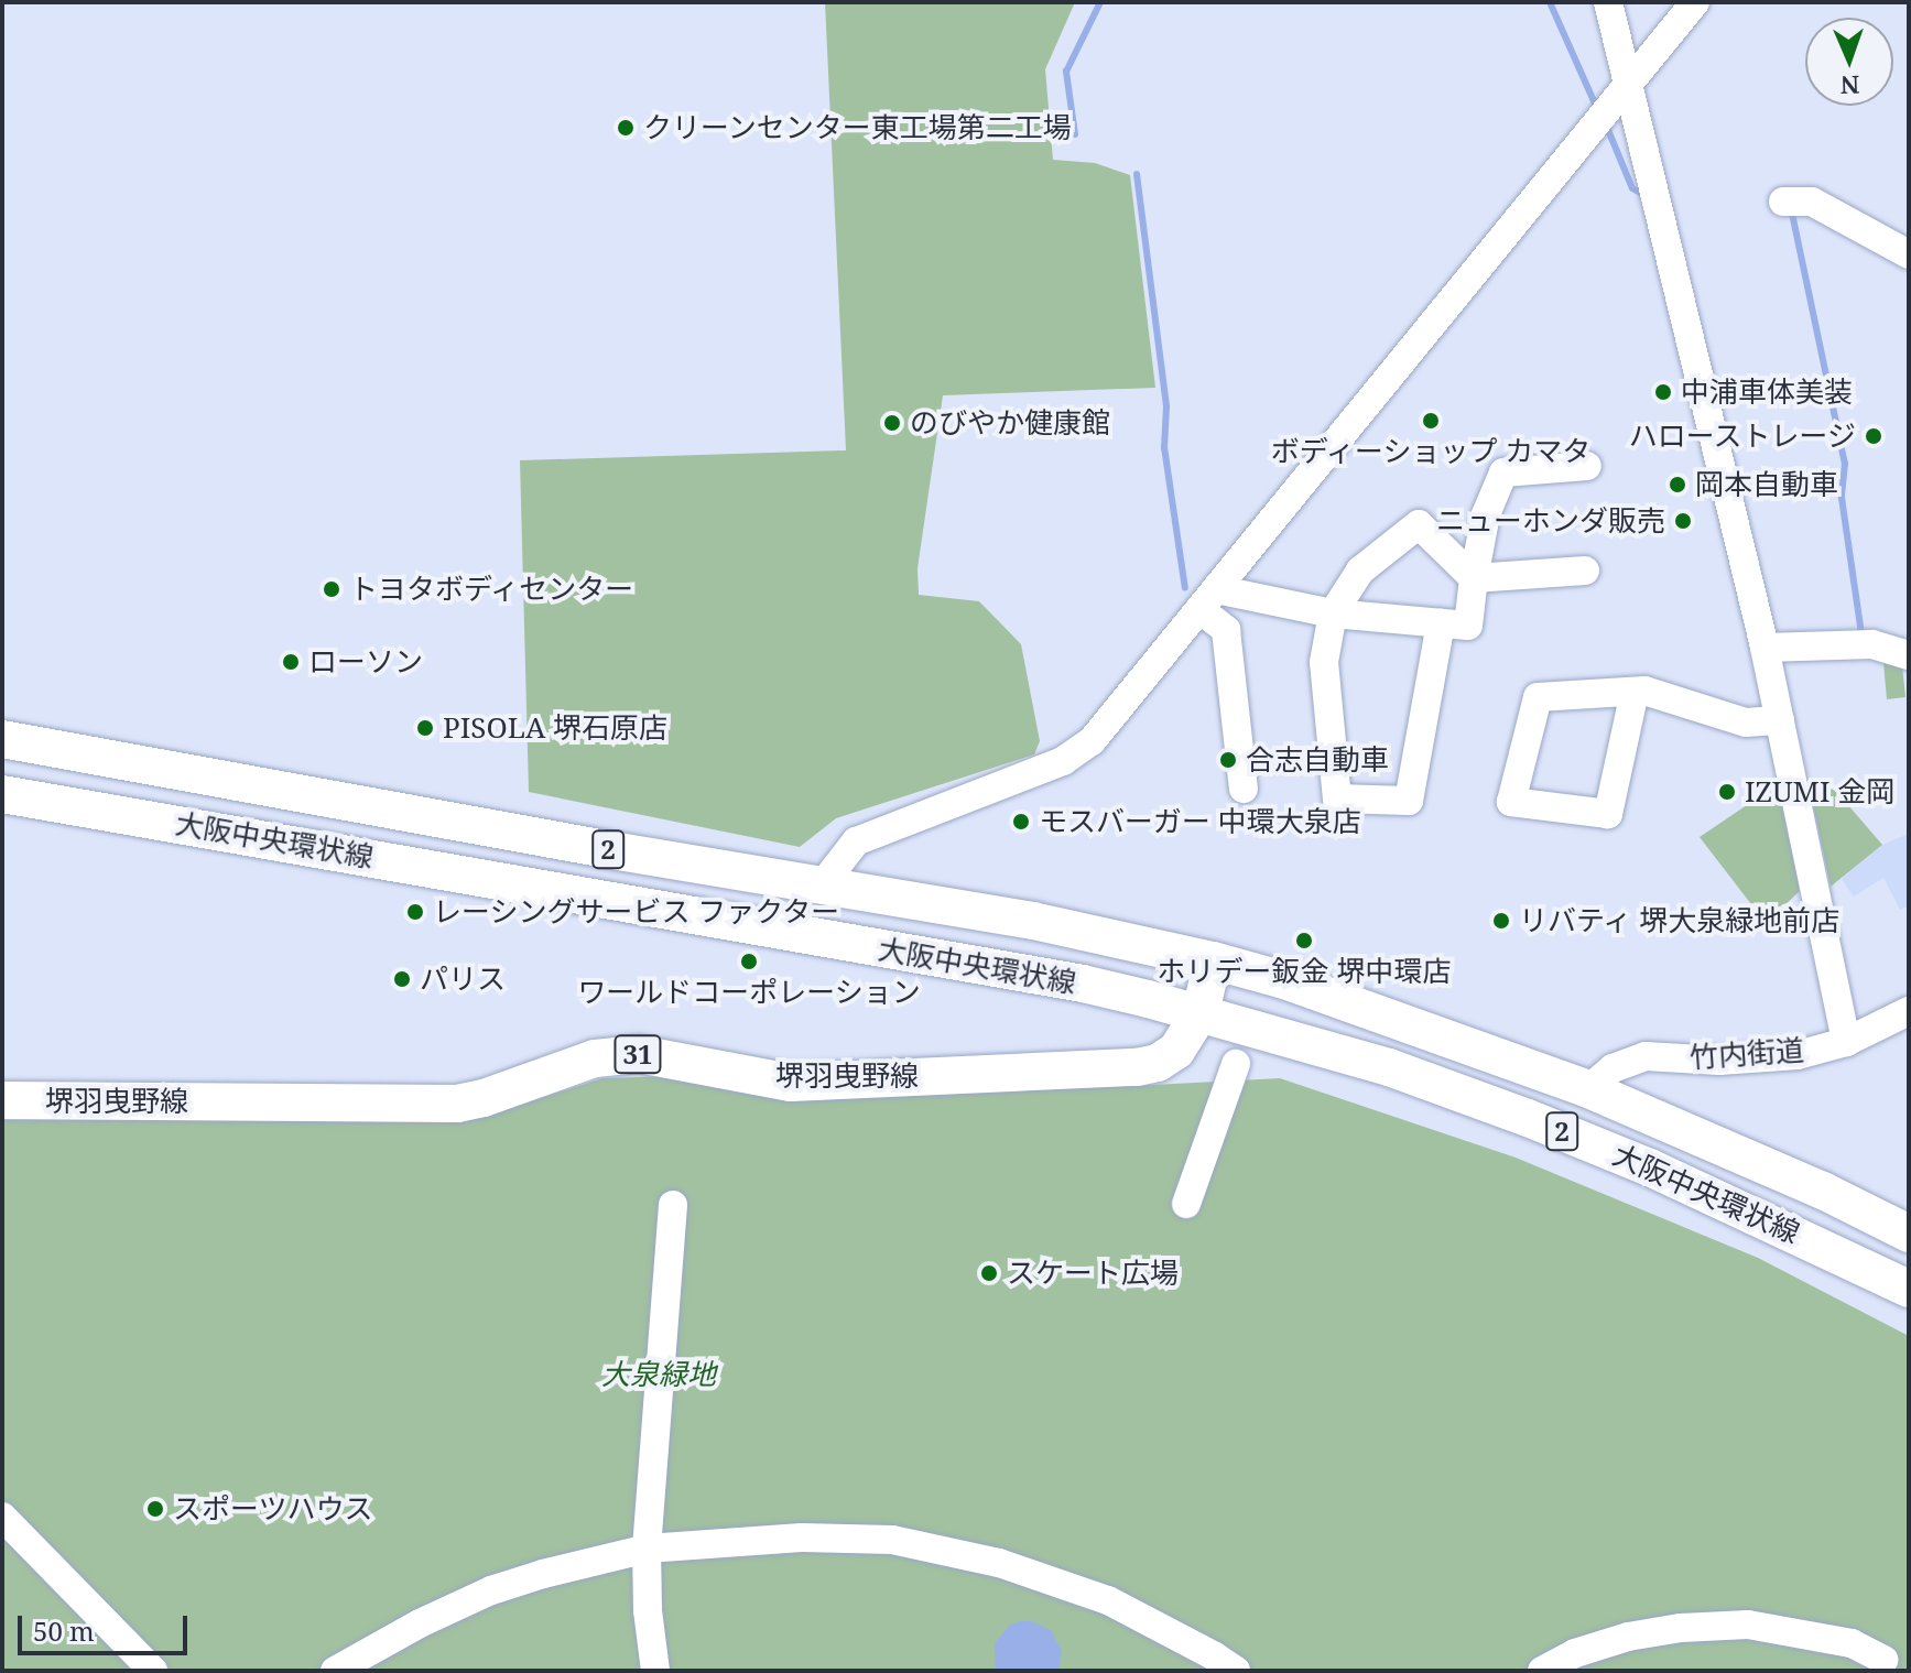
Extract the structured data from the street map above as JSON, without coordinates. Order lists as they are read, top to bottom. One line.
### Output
{"streets":{"main road":["大阪中央環状線","2","31","堺羽曳野線"],"street":["竹内街道"]},"crossings":[["大阪中央環状線","竹内街道"],["大阪中央環状線","堺羽曳野線"]],"parks":["大泉緑地"],"places":["クリーンセンター東工場第二工場","中浦車体美装","ボディーショップ カマタ","のびやか健康館","ハローストレージ","岡本自動車","ニューホンダ販売","トヨタボディセンター","ローソン","PISOLA 堺石原店","合志自動車","IZUMI 金岡","モスバーガー 中環大泉店","レーシングサービス ファクター","リバティ 堺大泉緑地前店","ホリデー鈑金 堺中環店","ワールドコーポレーション","パリス","スケート広場","スポーツハウス"],"scale_bar":"50 m","north":"bottom"}
